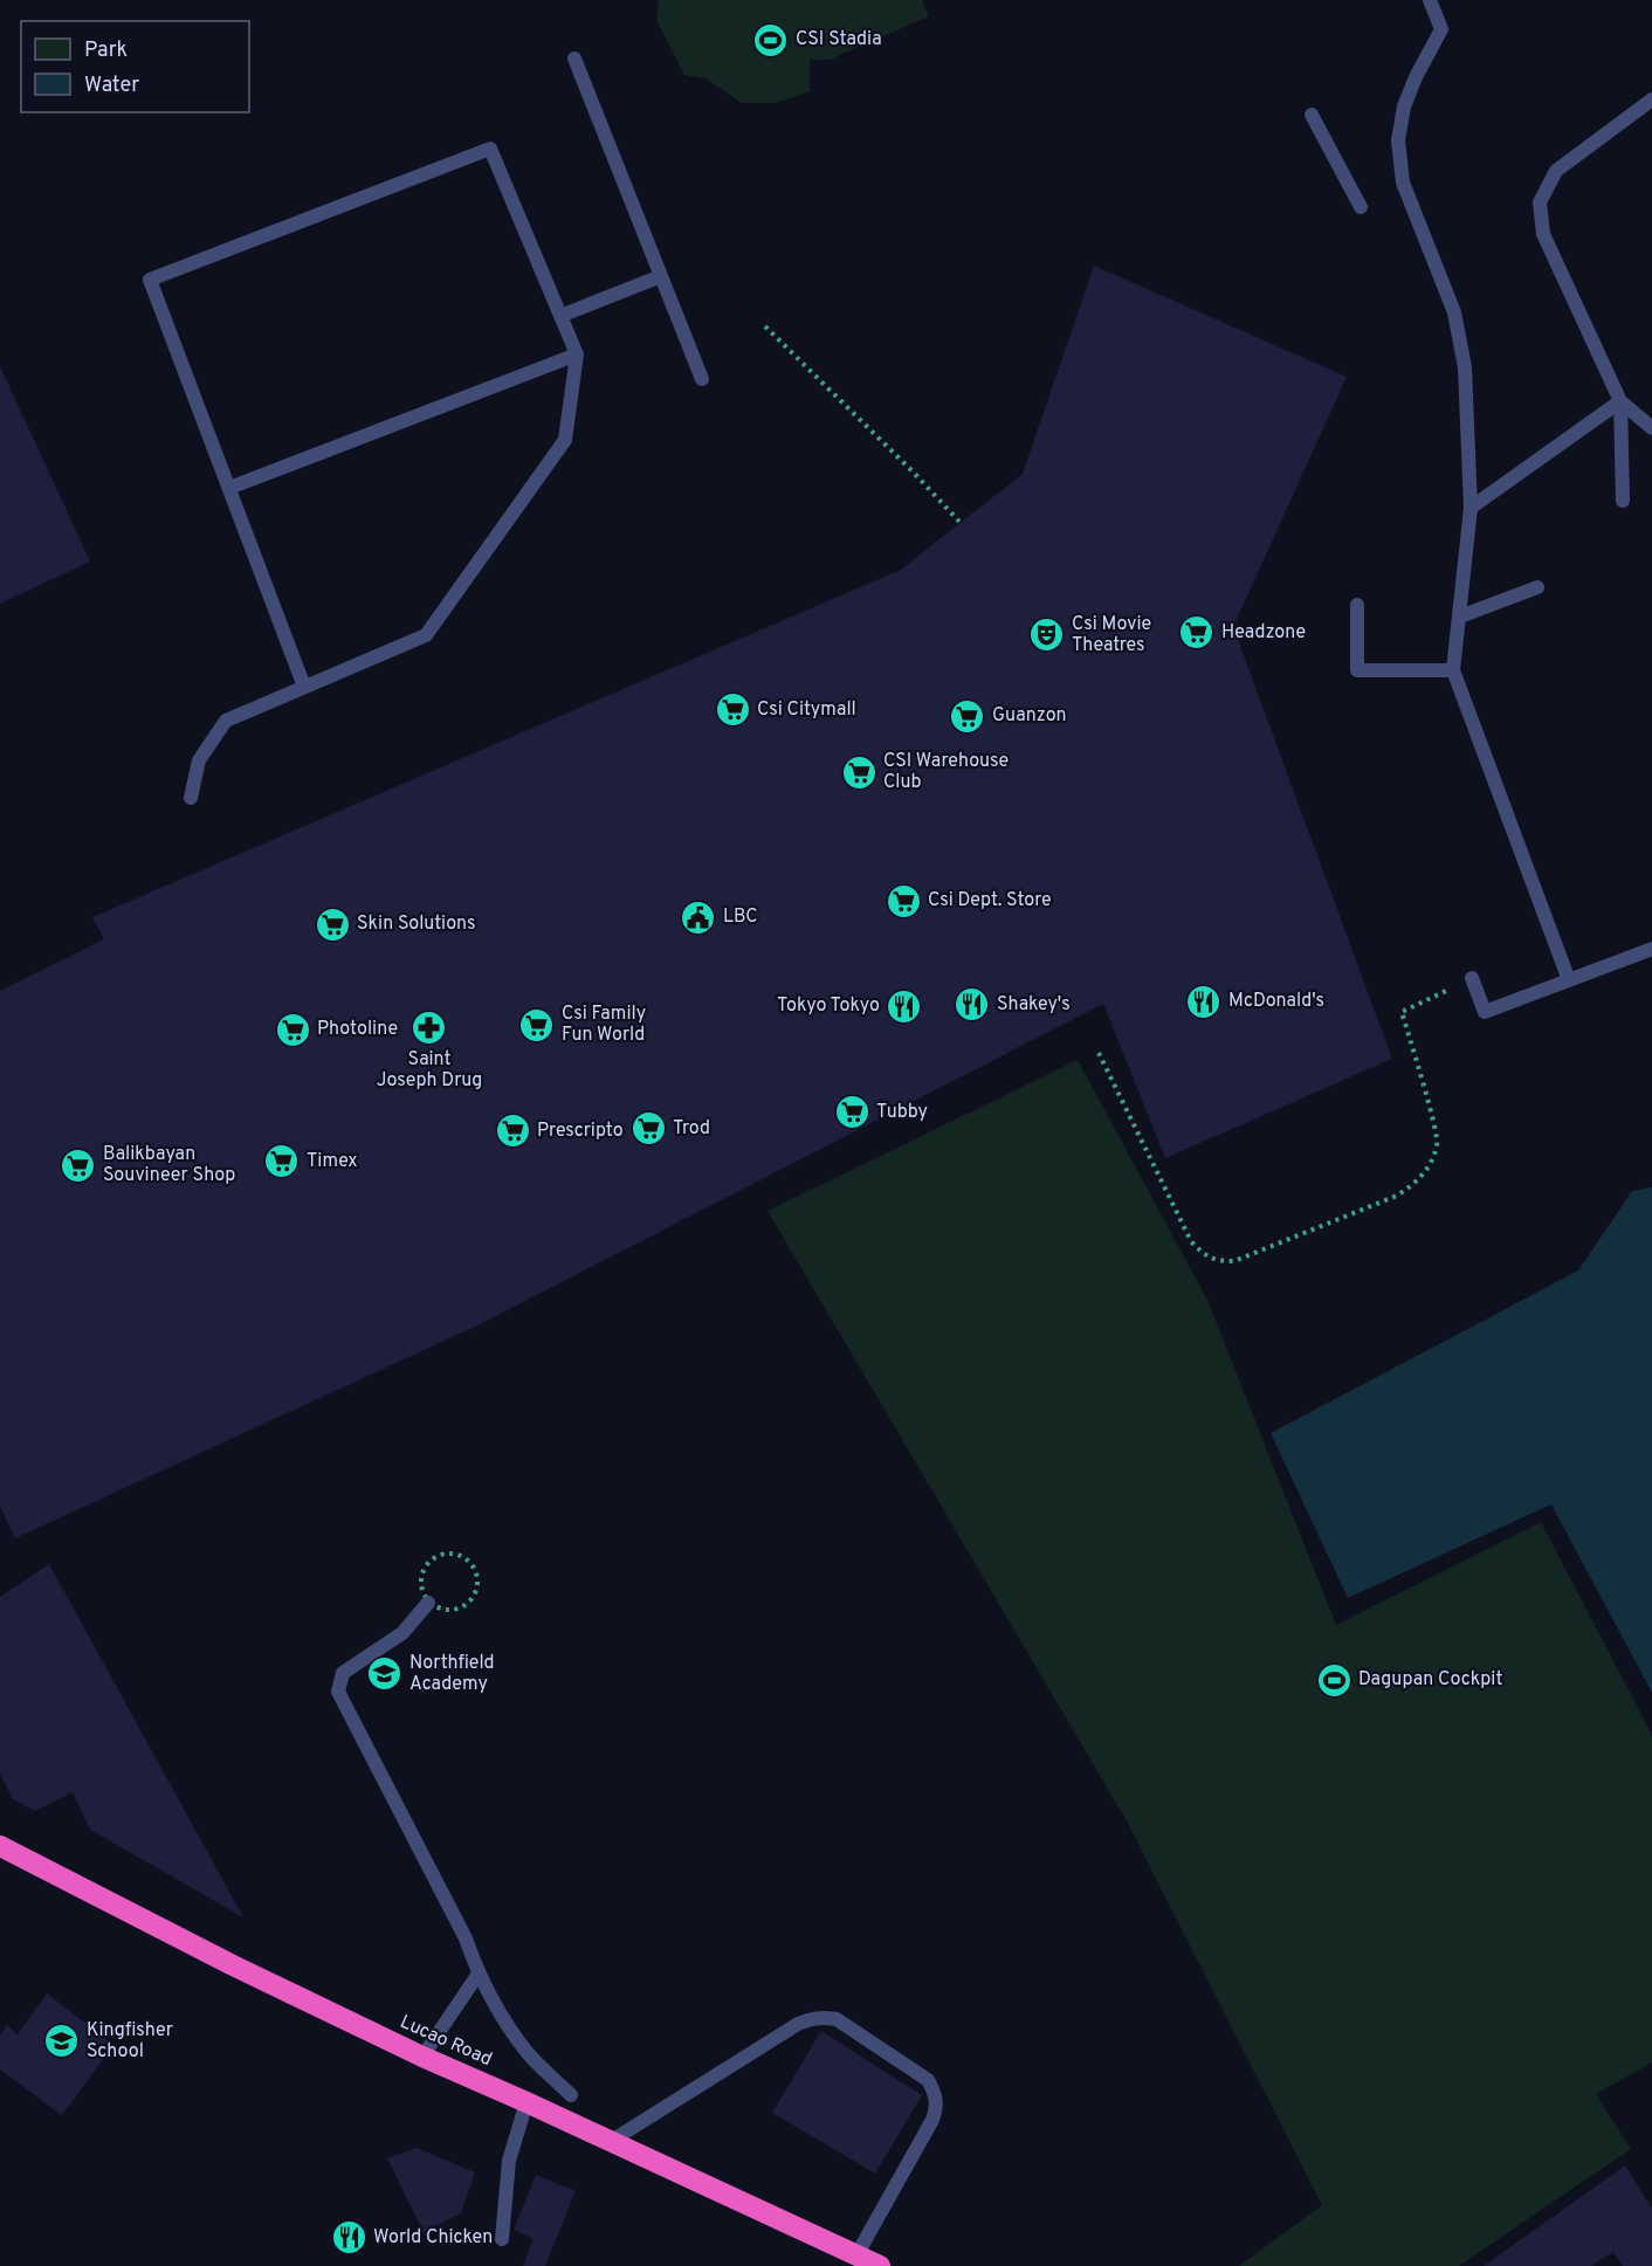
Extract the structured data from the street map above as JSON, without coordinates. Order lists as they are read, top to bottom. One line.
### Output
{"streets":{"highway":["Lucao Road"]},"places":{"sports":["CSI Stadia","Dagupan Cockpit"],"supermarket":["Headzone","Csi Citymall","Guanzon","CSI Warehouse Club","Csi Dept. Store","Skin Solutions","Csi Family Fun World","Photoline","Tubby","Trod","Prescripto","Timex","Balikbayan Souvineer Shop"],"theatre":["Csi Movie Theatres"],"public building":["LBC"],"restaurant":["McDonald's","Shakey's","Tokyo Tokyo","World Chicken"],"pharmacy":["Saint Joseph Drug"],"school or university":["Northfield Academy","Kingfisher School"]},"legend":["Park","Water"]}
